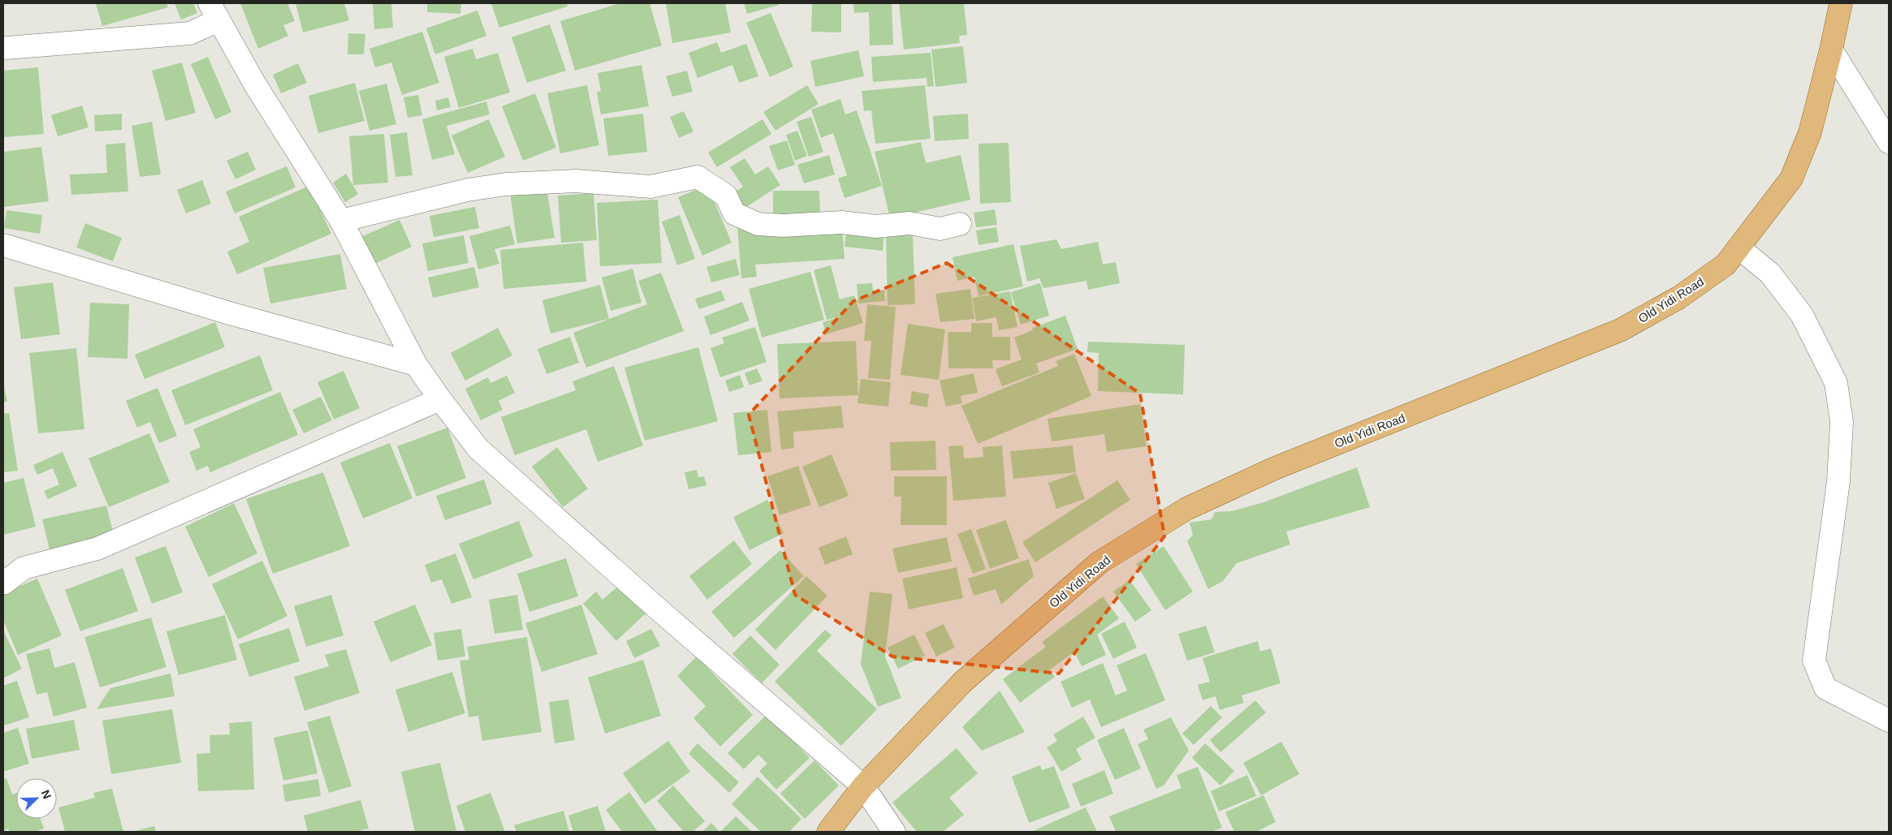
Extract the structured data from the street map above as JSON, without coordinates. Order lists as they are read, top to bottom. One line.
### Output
{"streets":{"main road":["Old Yidi Road"]},"north":"top right"}
